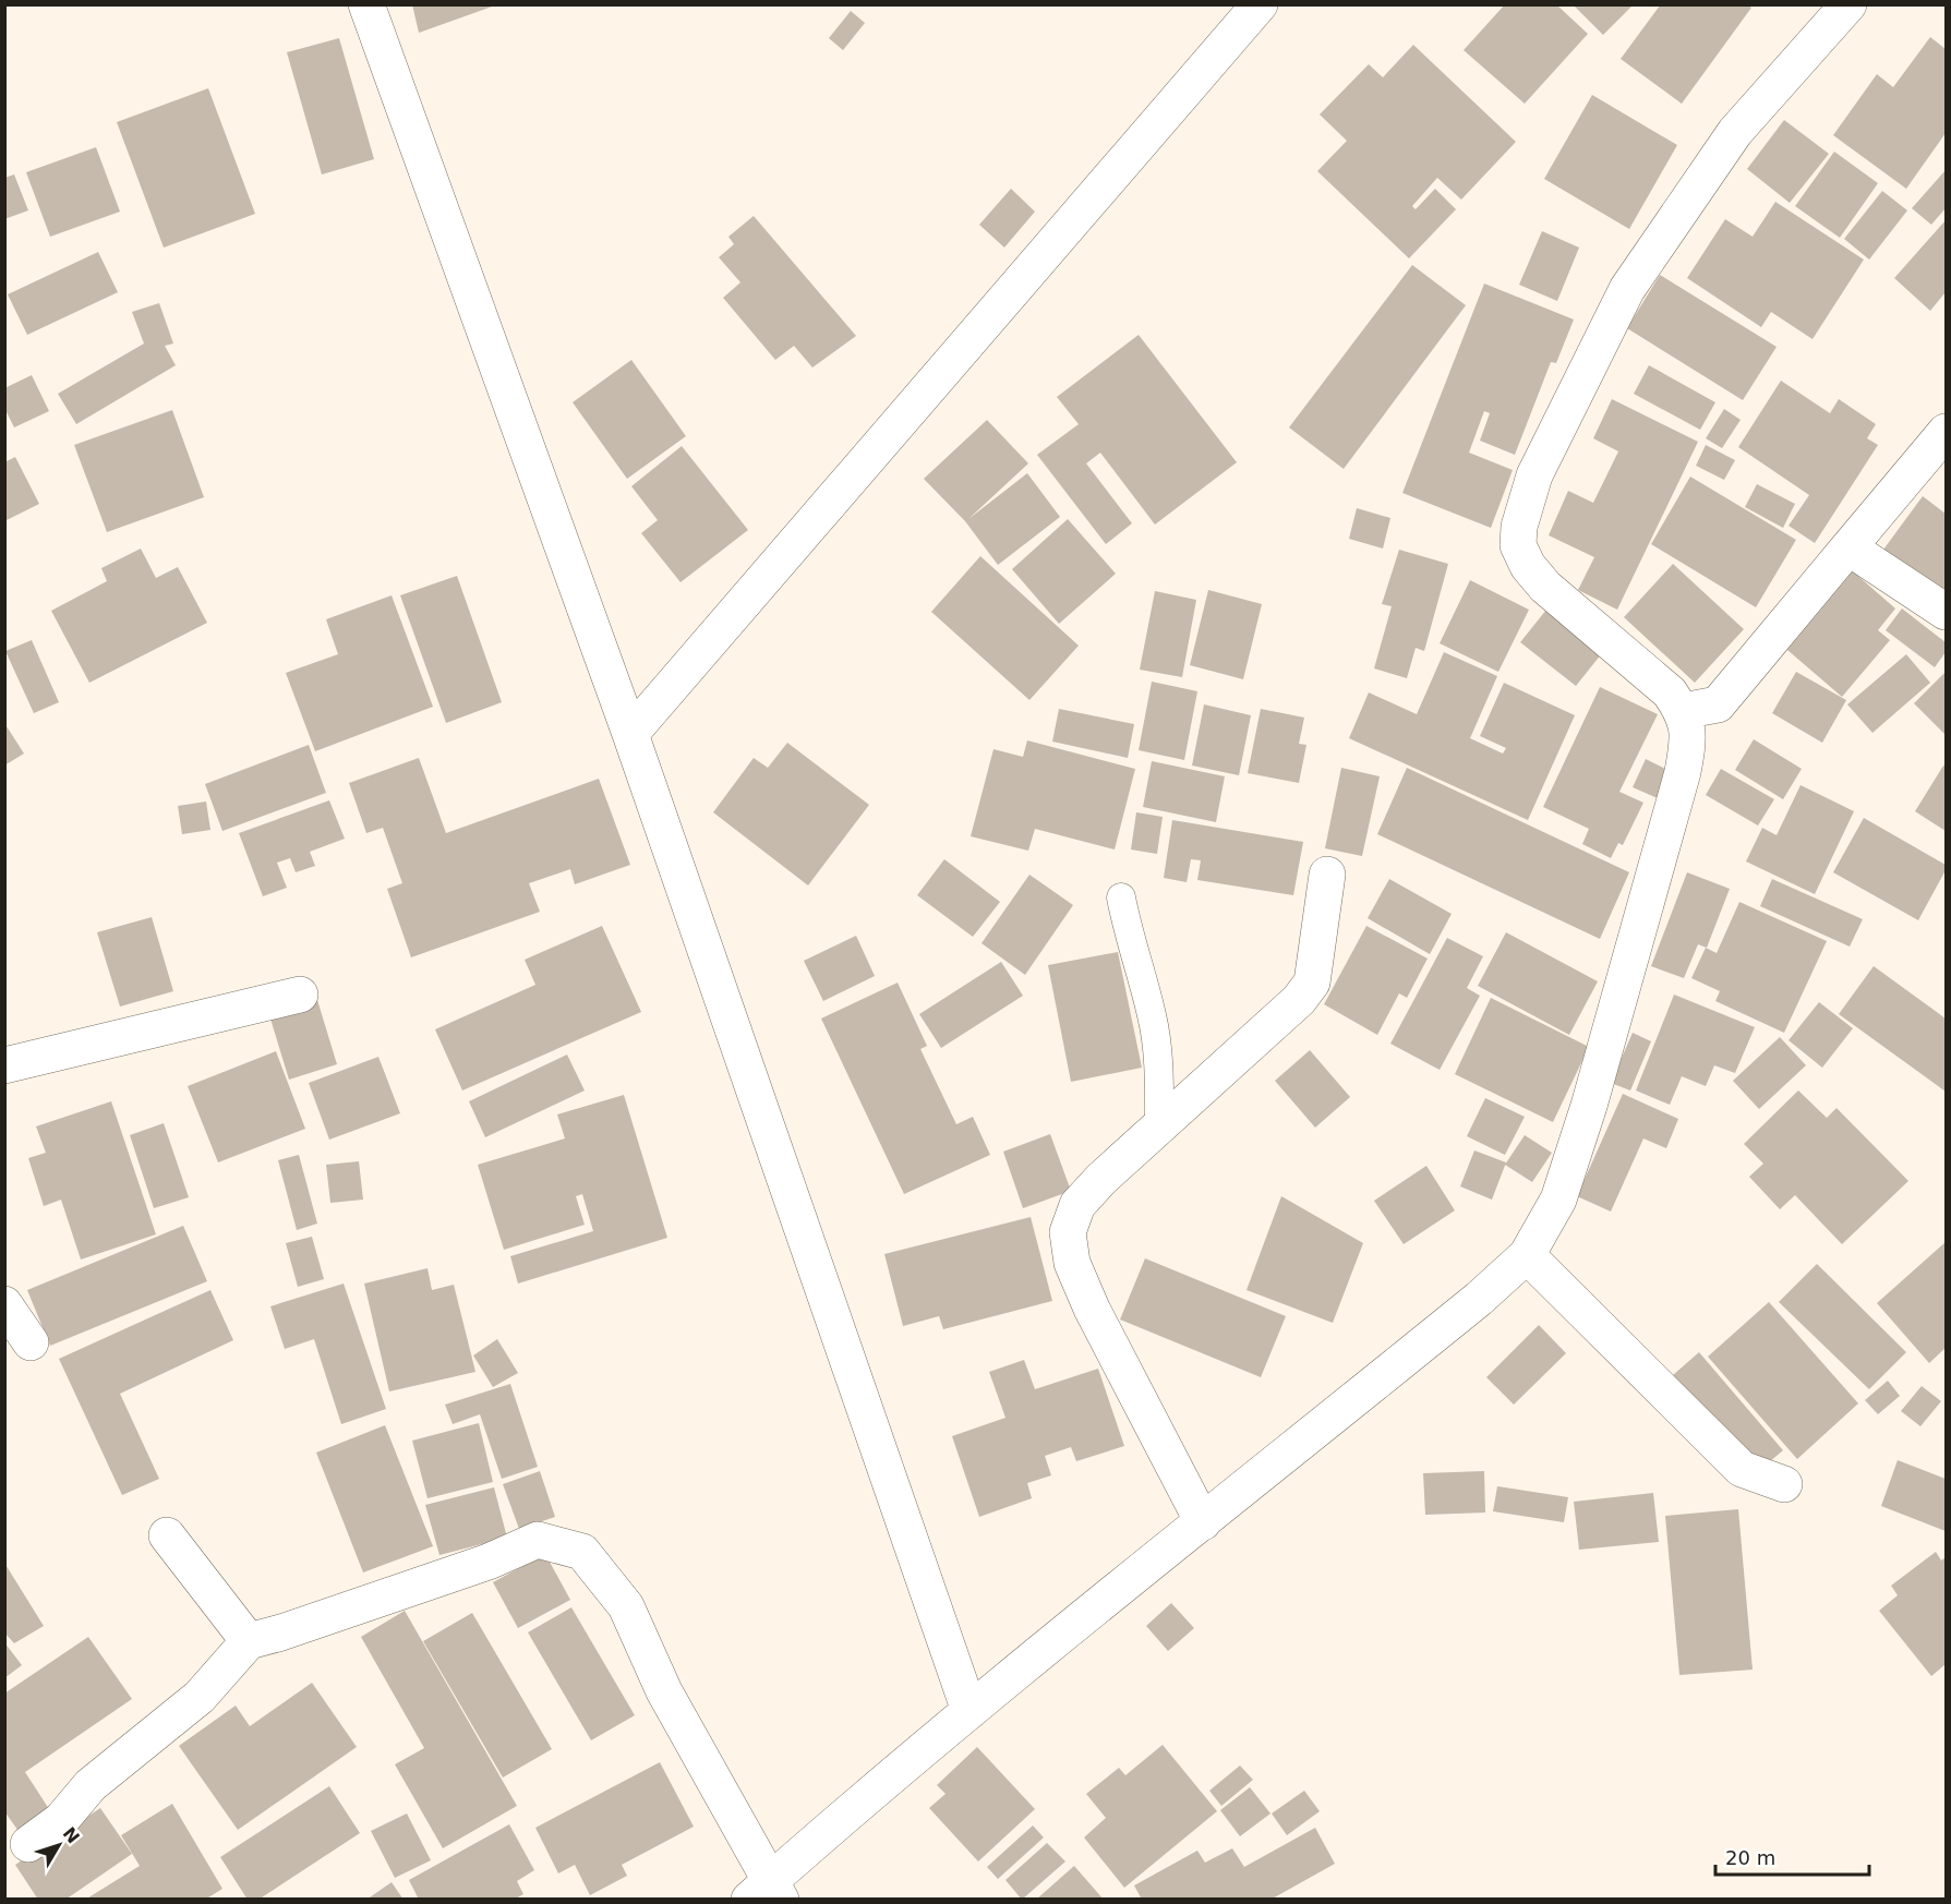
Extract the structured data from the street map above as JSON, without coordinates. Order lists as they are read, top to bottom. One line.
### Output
{"scale_bar":"20 m","north":"top right"}
